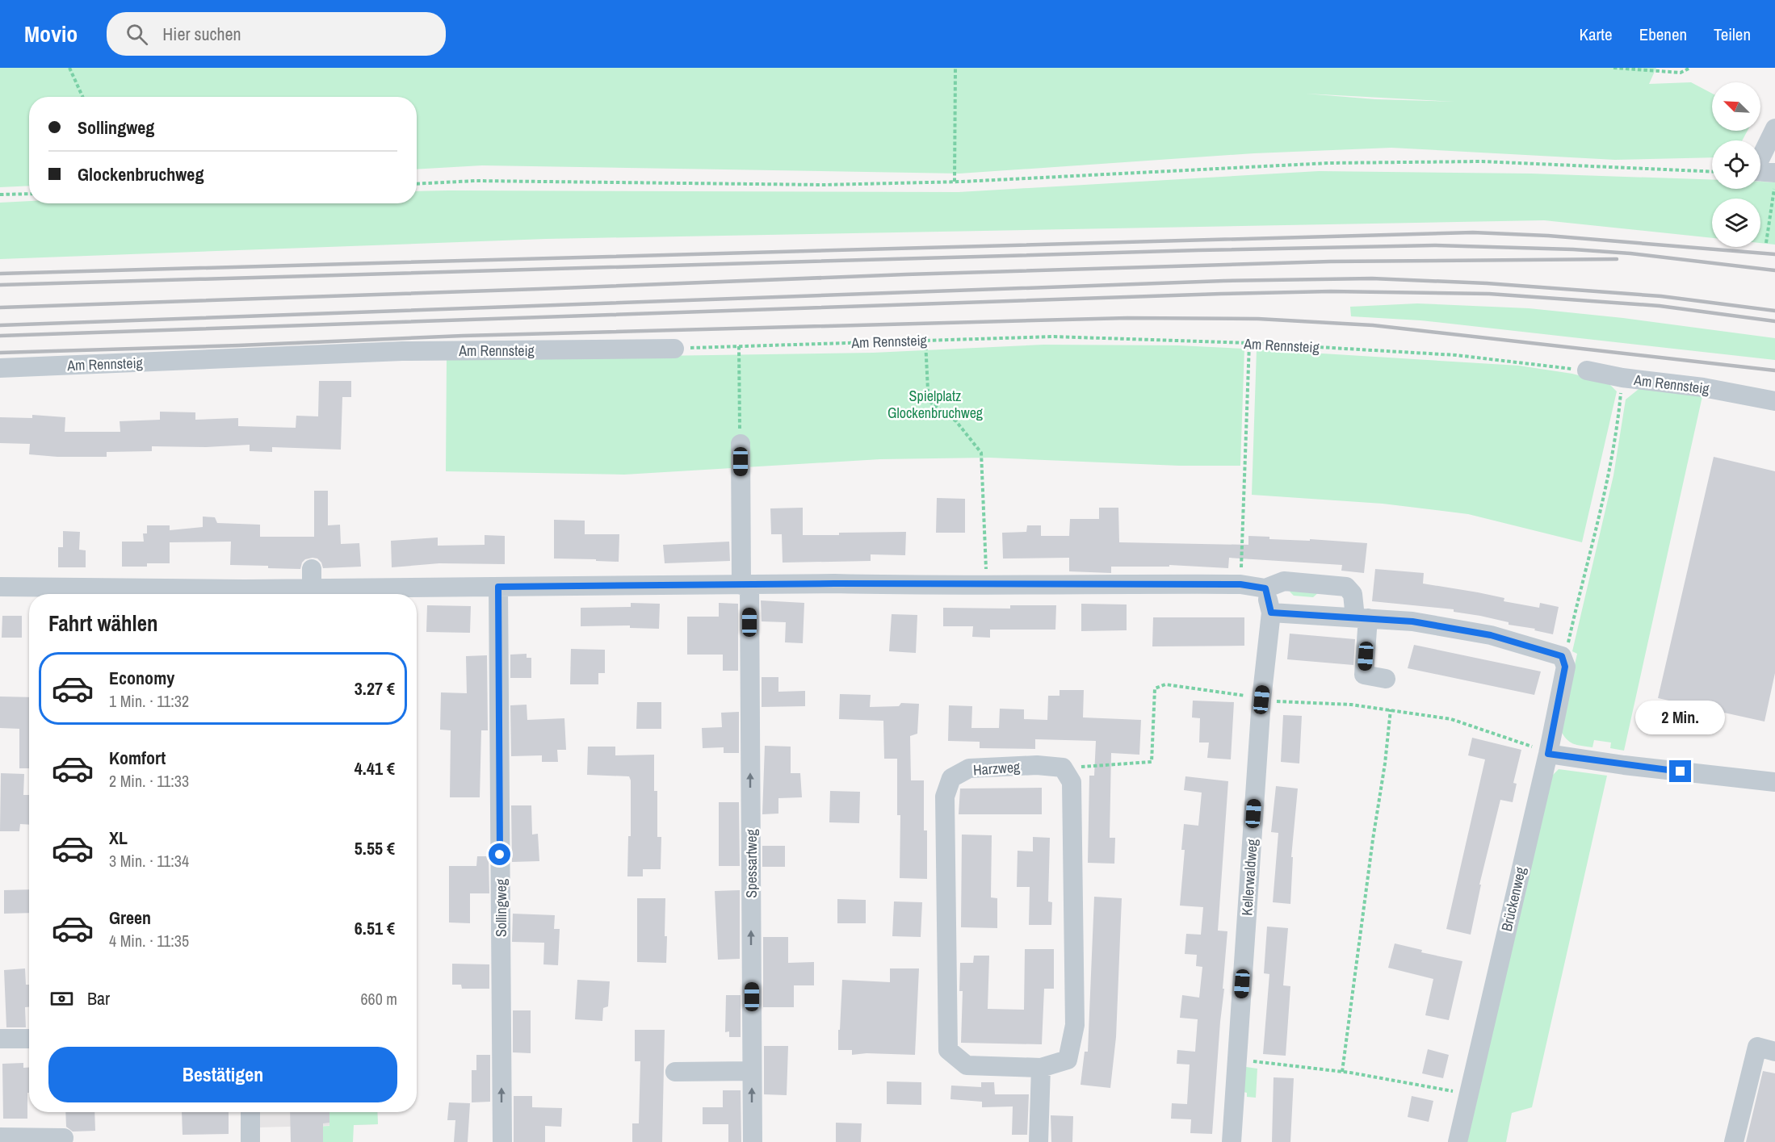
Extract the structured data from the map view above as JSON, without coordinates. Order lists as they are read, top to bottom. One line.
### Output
{"streets":{"street":["Am Rennsteig","Harzweg","Spessartweg","Kellerwaldweg","Brückenweg","Sollingweg"]},"one_way":["Spessartweg","Sollingweg"],"parks":["Spielplatz Glockenbruchweg"],"north":"top left","page":{"header":"Movio","search":"Hier suchen","nav":["Karte","Ebenen","Teilen"],"banner":["Sollingweg","Glockenbruchweg"],"heading":"Fahrt wählen","list":[{"name":"Economy","note":"1 Min. · 11:32","value":"3.27 €"},{"name":"Komfort","note":"2 Min. · 11:33","value":"4.41 €"},{"name":"XL","note":"3 Min. · 11:34","value":"5.55 €"},{"name":"Green","note":"4 Min. · 11:35","value":"6.51 €"}],"bubble":"2 Min.","pay":["Bar","660 m"],"buttons":"Bestätigen"}}
